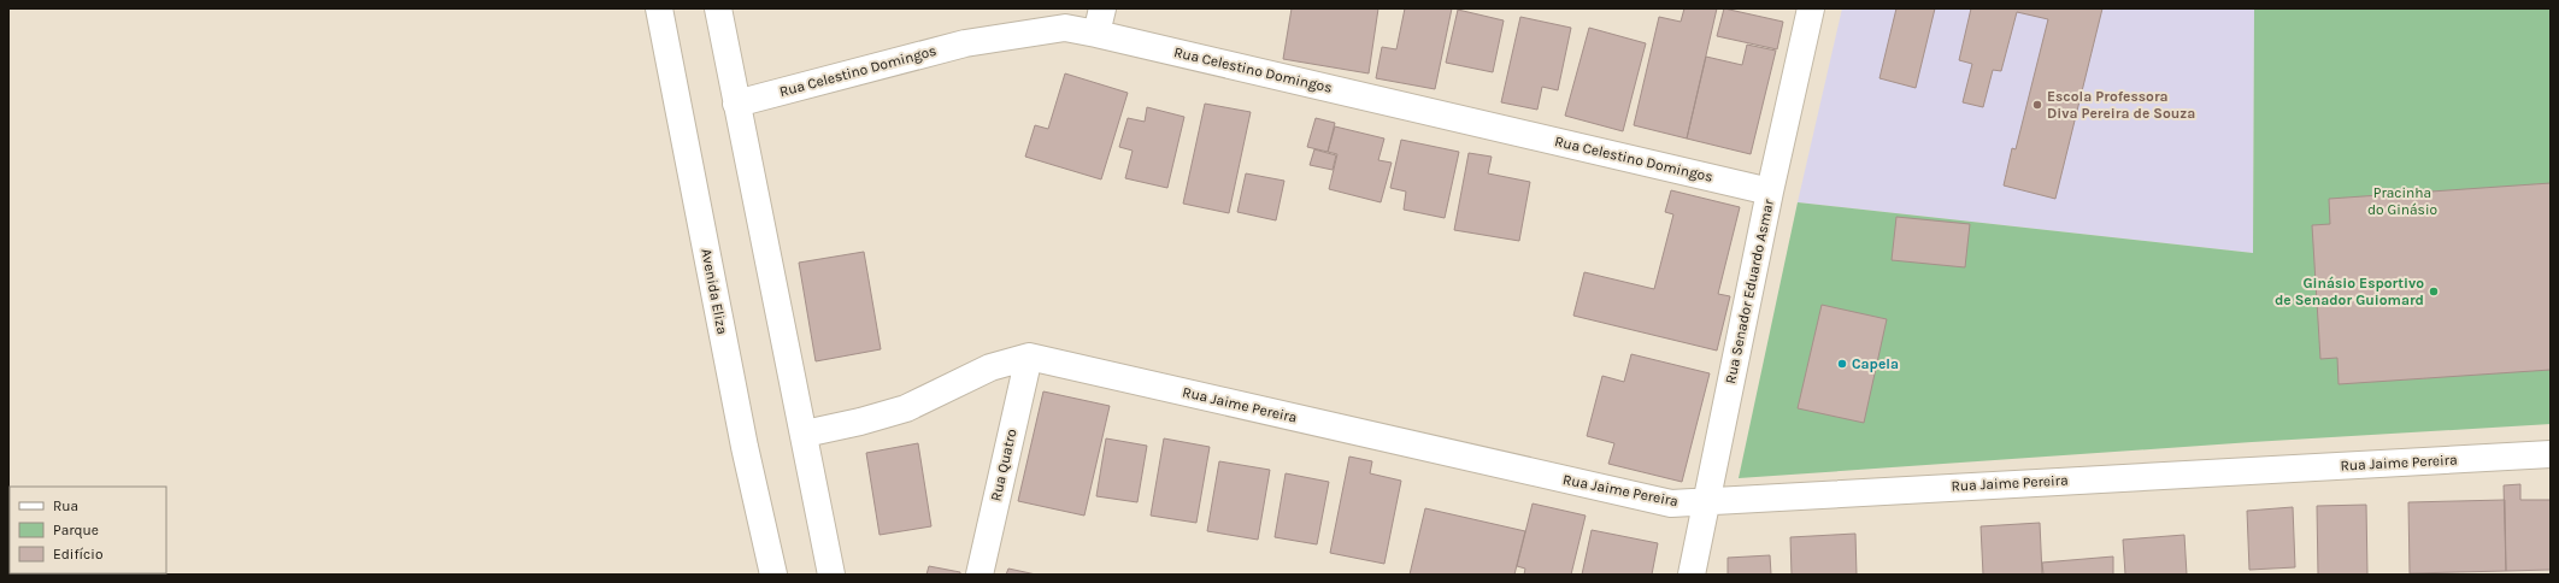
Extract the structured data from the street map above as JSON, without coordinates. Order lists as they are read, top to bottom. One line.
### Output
{"streets":{"street":["Rua Celestino Domingos","Avenida Eliza","Rua Senador Eduardo Asmar","Rua Jaime Pereira","Rua Quatro"]},"crossings":[["Rua Celestino Domingos","Rua Senador Eduardo Asmar"],["Rua Senador Eduardo Asmar","Rua Jaime Pereira"],["Rua Jaime Pereira","Rua Quatro"]],"parks":["Pracinha do Ginásio"],"places":["Escola Professora Diva Pereira de Souza","Ginásio Esportivo de Senador Guiomard","Capela"],"legend":["Rua","Parque","Edifício"]}
